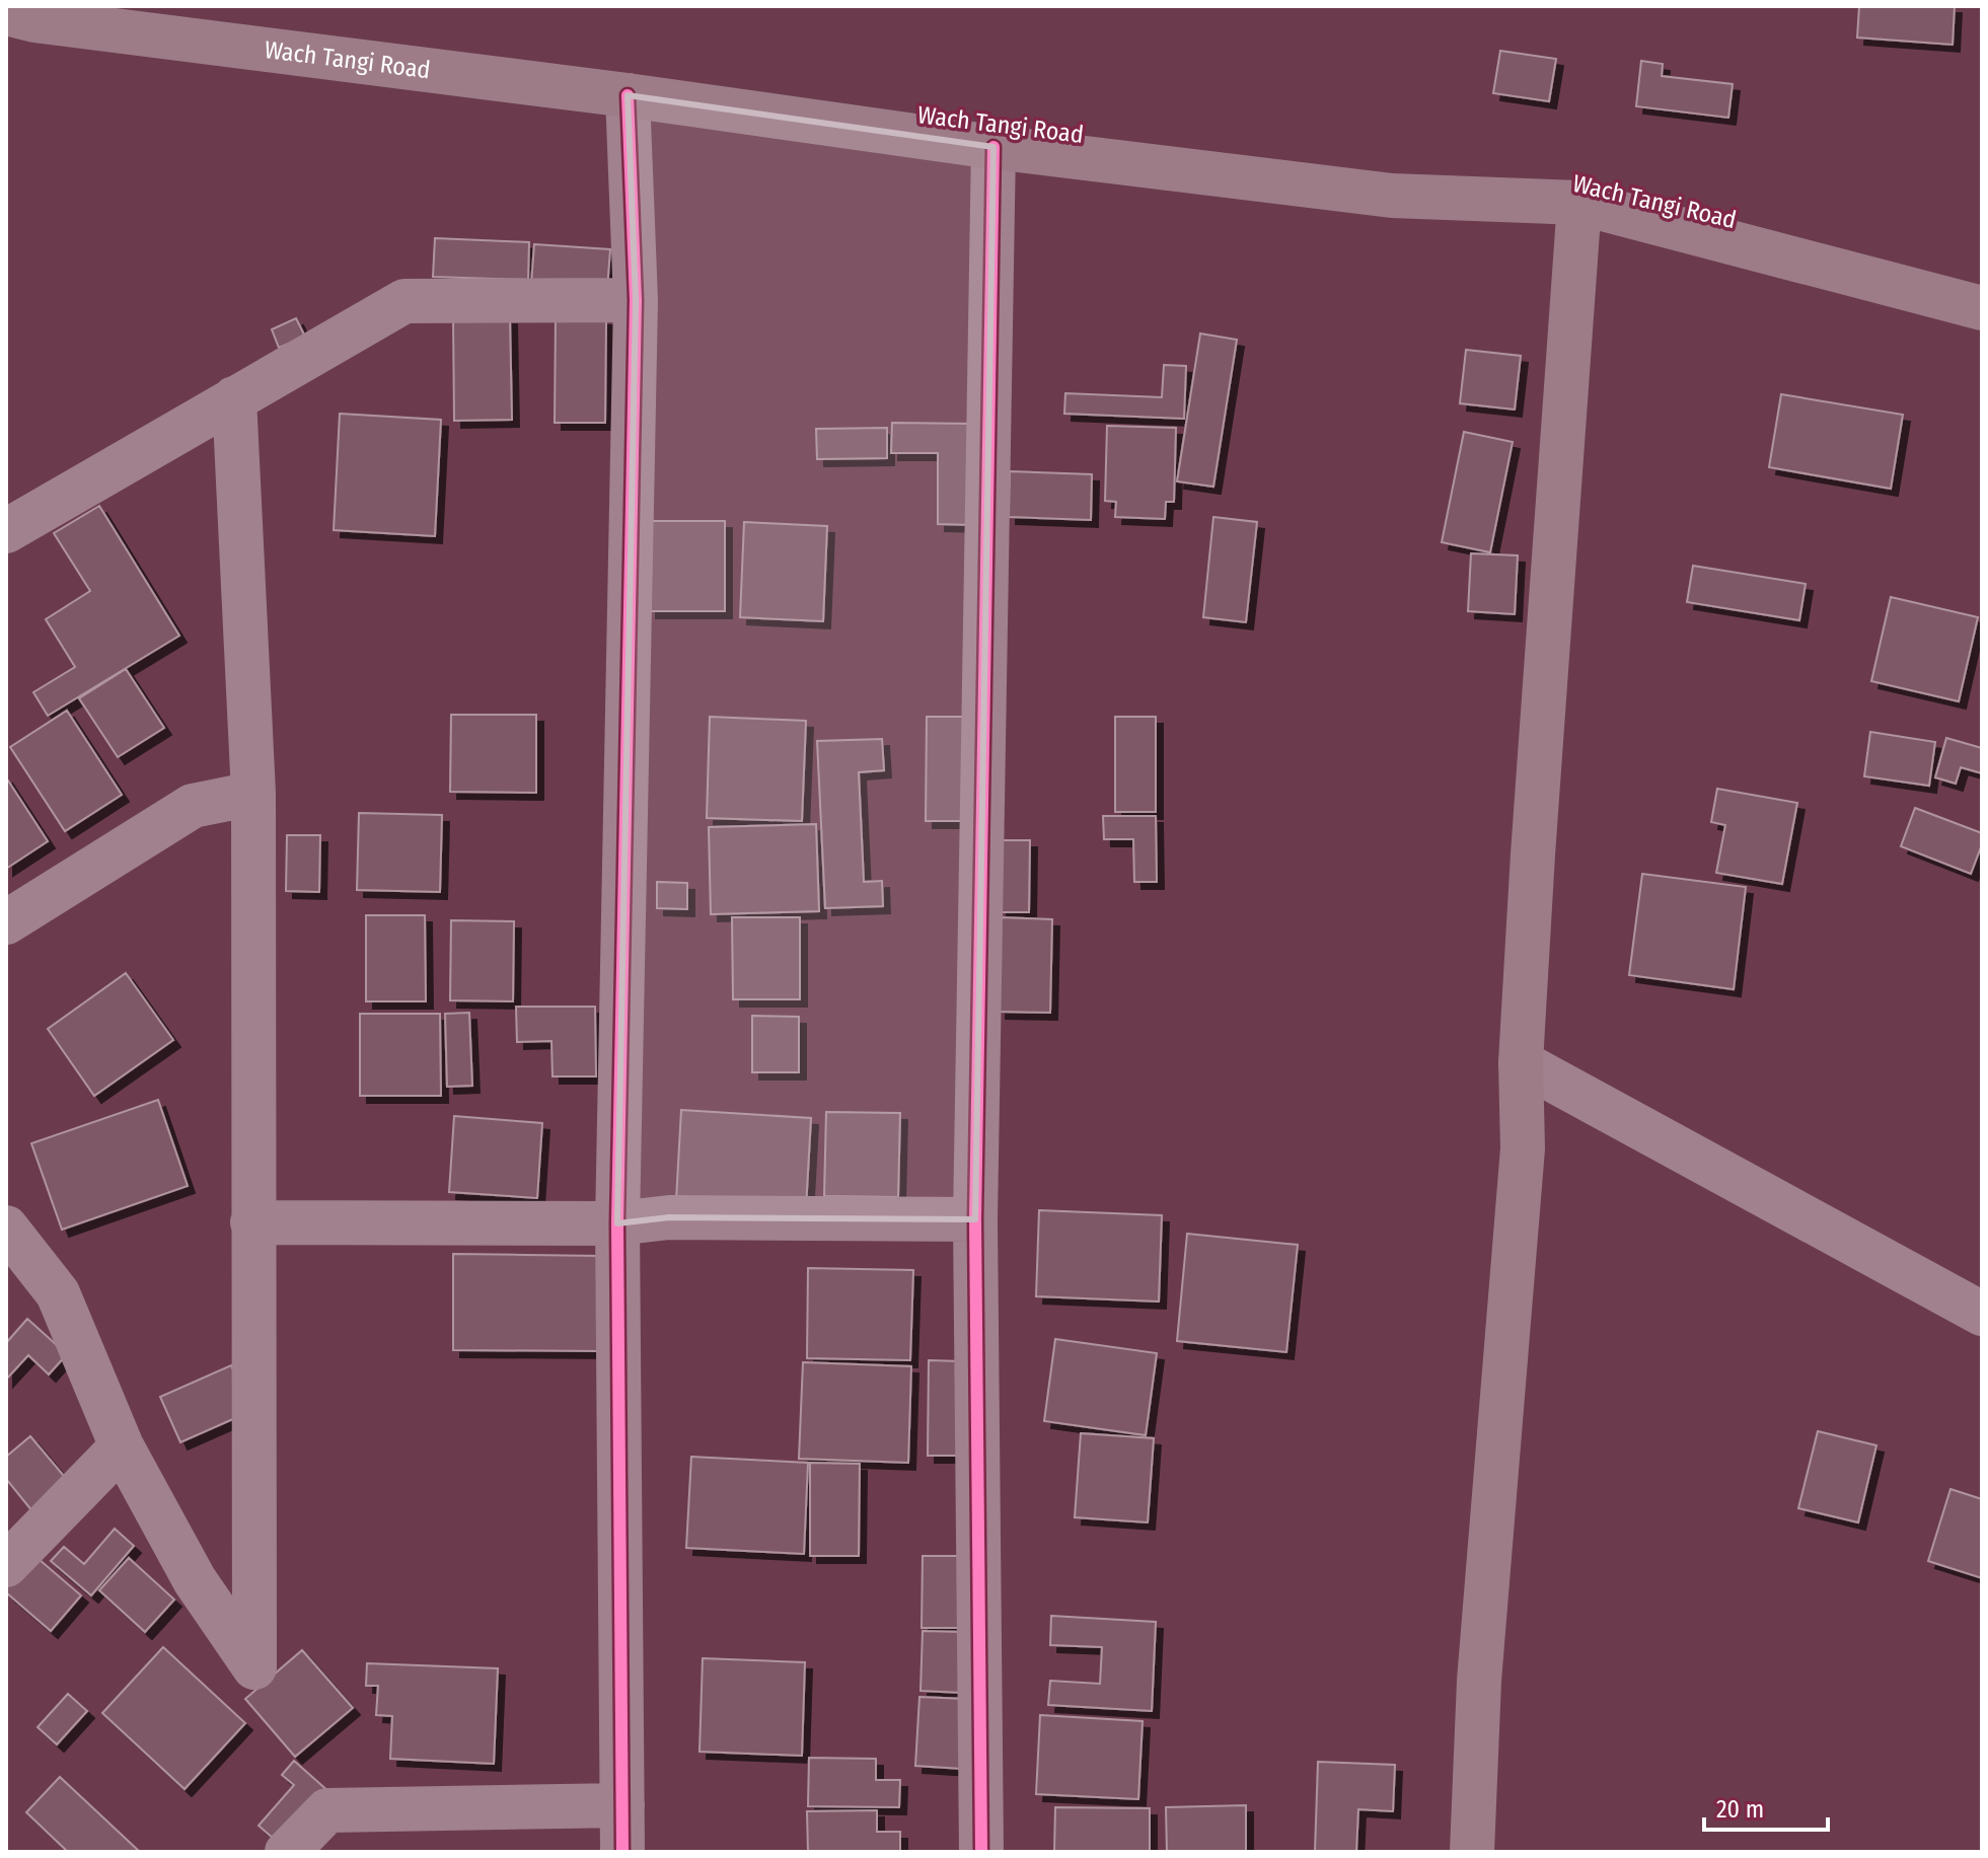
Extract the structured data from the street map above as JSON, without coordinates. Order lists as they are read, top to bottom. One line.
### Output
{"streets":{"main road":["Wach Tangi Road"]},"scale_bar":"20 m"}
